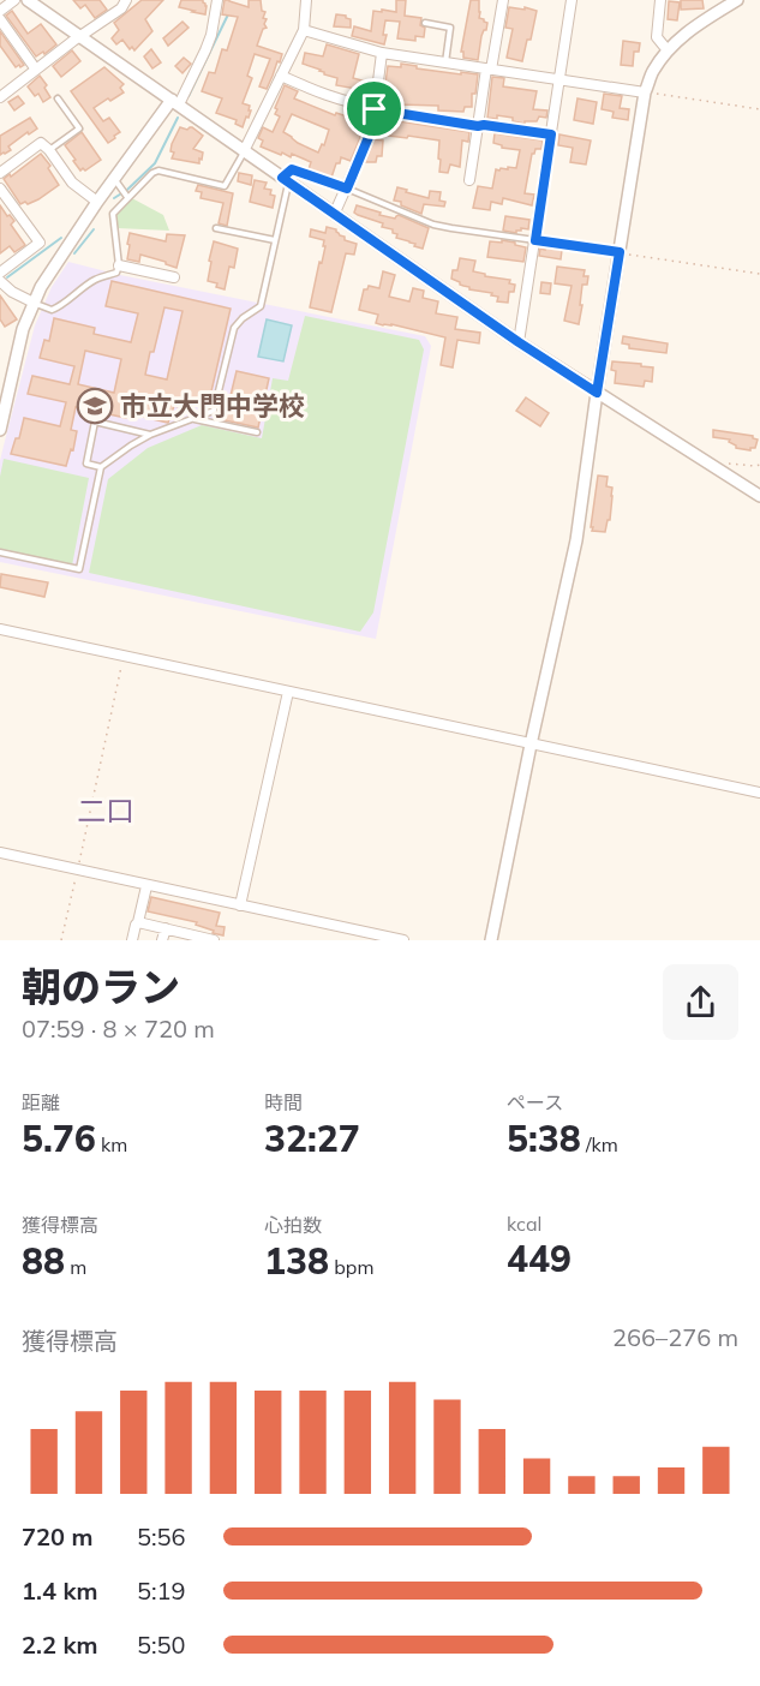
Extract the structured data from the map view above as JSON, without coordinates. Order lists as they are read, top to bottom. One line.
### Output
{"districts":["二口"],"places":{"school or university":["市立大門中学校"]},"page":{"heading":["朝のラン","07:59 · 8 × 720 m"],"stats":[["距離","5.76 km"],["時間","32:27"],["ペース","5:38 /km"],["獲得標高","88 m"],["心拍数","138 bpm"],["kcal","449"]],"chart":["獲得標高","266–276 m"],"list":[{"name":"720 m","note":"5:56"},{"name":"1.4 km","note":"5:19"},{"name":"2.2 km","note":"5:50"}]}}
